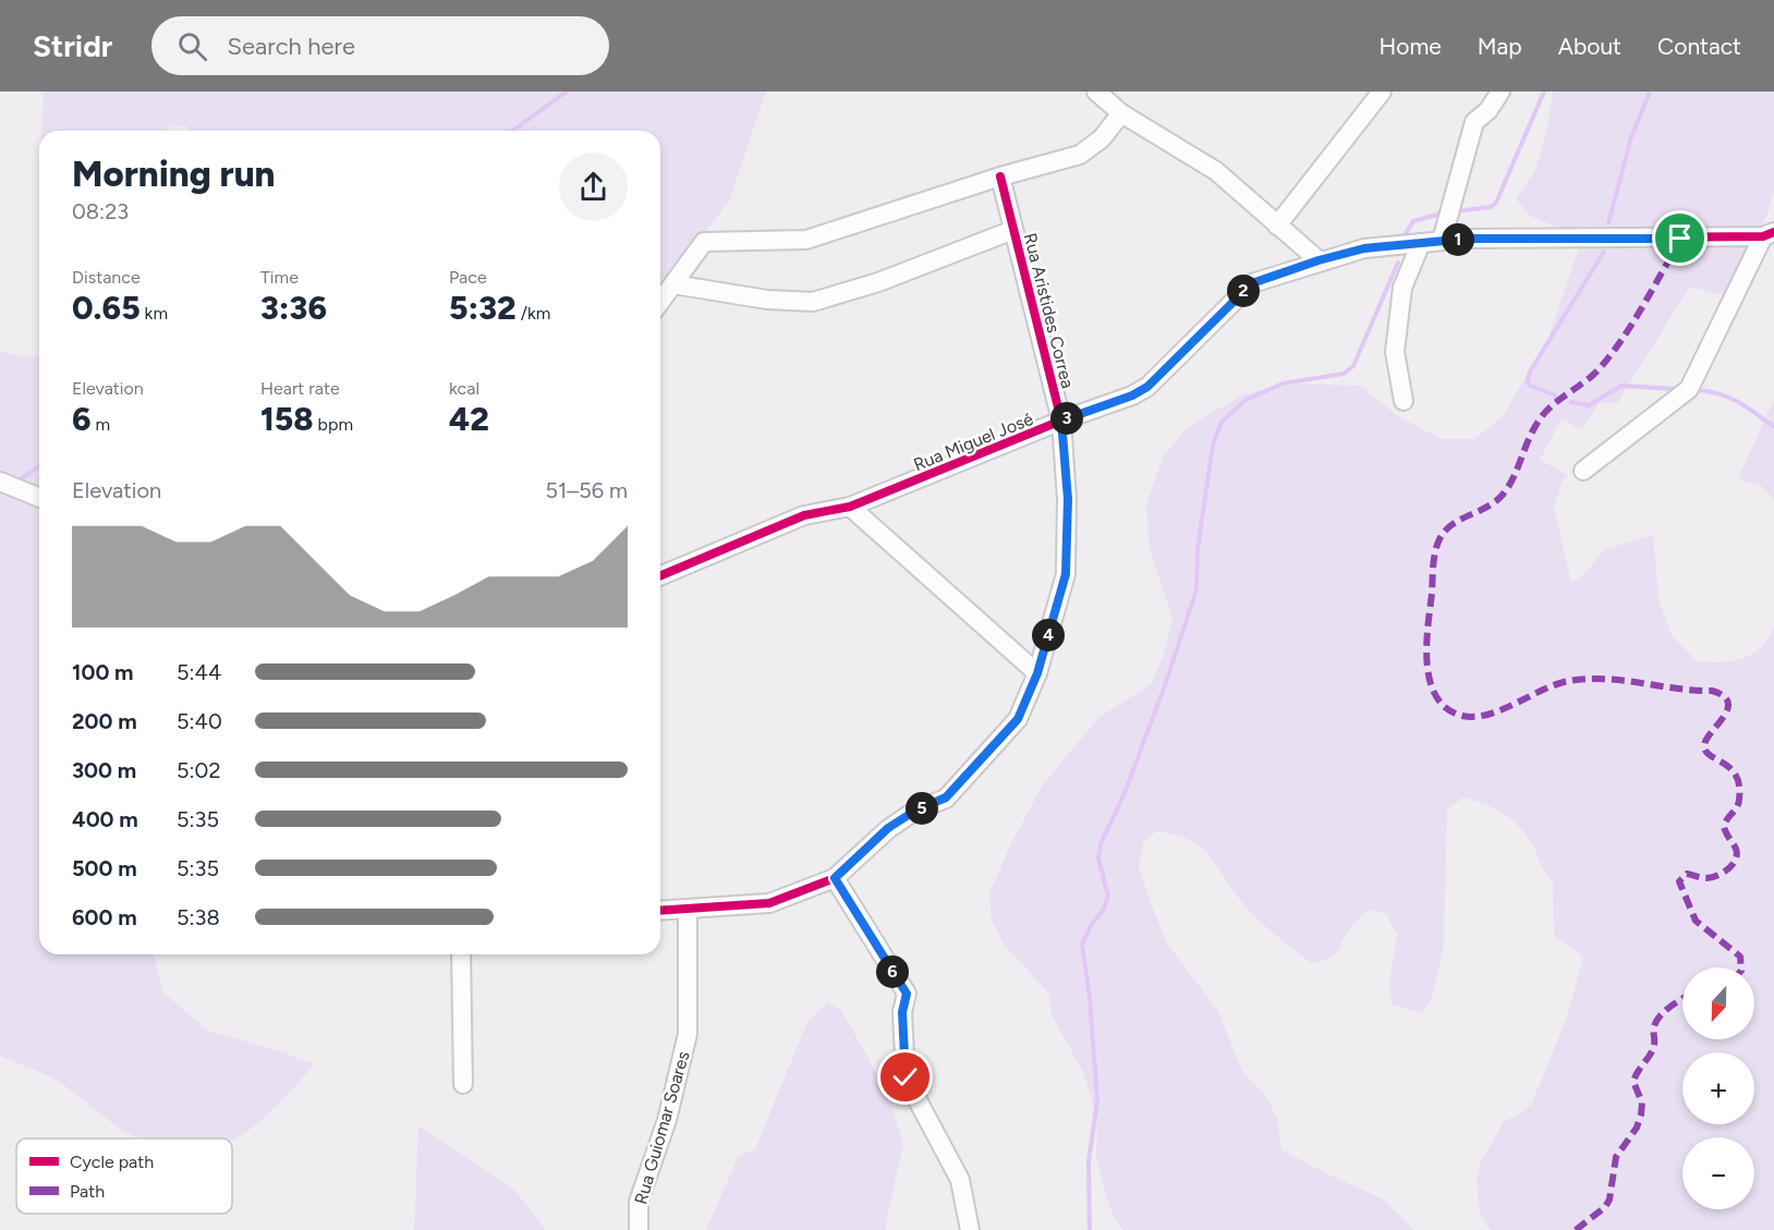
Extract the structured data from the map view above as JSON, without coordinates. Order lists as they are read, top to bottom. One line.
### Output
{"streets":{"street":["Rua Aristides Correa","Rua Miguel José","Rua Guiomar Soares"]},"crossings":[["Rua Aristides Correa","Rua Miguel José"],["Rua Aristides Correa","Rua Guiomar Soares"]],"legend":["Cycle path","Path"],"north":"bottom","page":{"header":"Stridr","search":"Search here","nav":["Home","Map","About","Contact"],"heading":["Morning run","08:23"],"pins":["1","2","3","4","5","6"],"stats":[["Distance","0.65 km"],["Time","3:36"],["Pace","5:32 /km"],["Elevation","6 m"],["Heart rate","158 bpm"],["kcal","42"]],"chart":["Elevation","51–56 m"],"list":[{"name":"100 m","note":"5:44"},{"name":"200 m","note":"5:40"},{"name":"300 m","note":"5:02"},{"name":"400 m","note":"5:35"},{"name":"500 m","note":"5:35"},{"name":"600 m","note":"5:38"}],"map_buttons":["+","−"]}}
